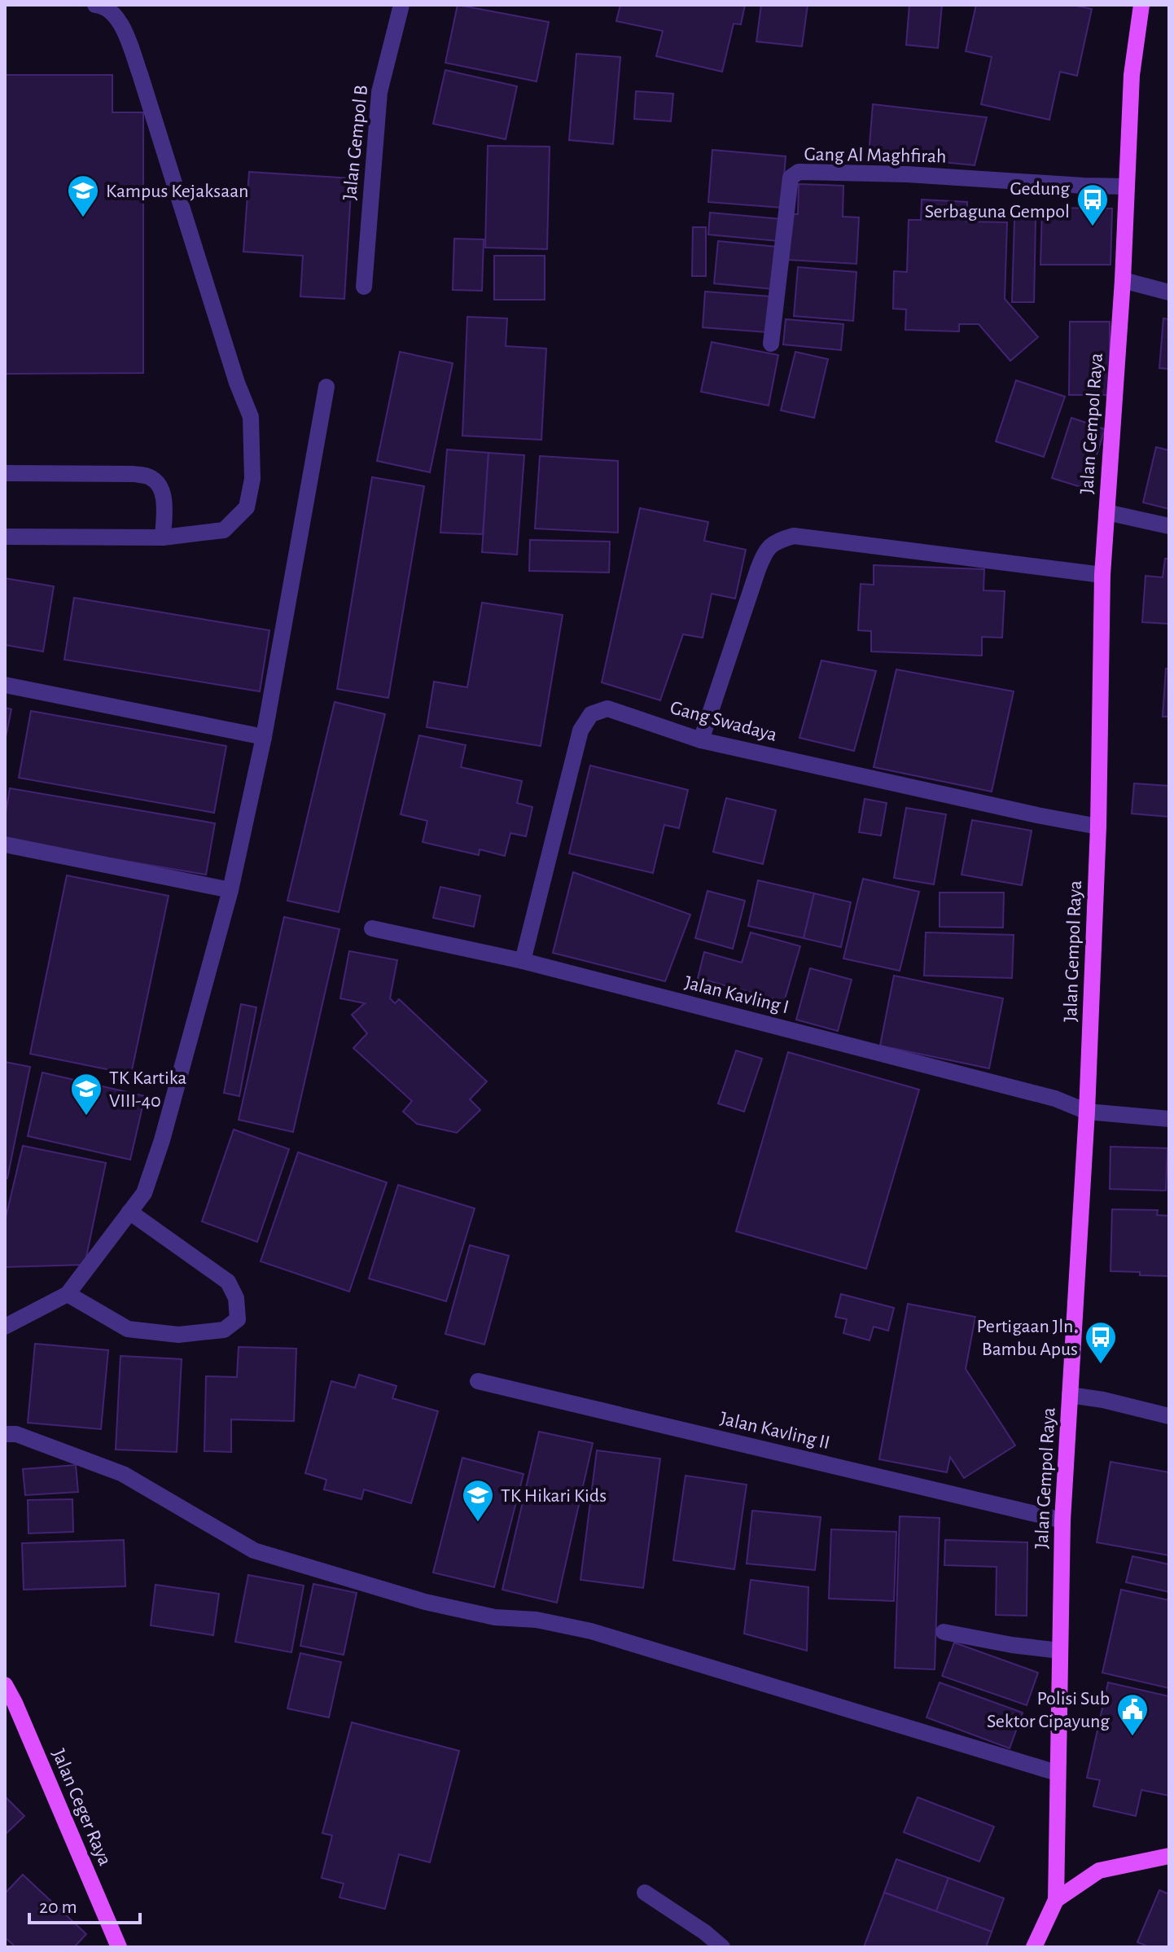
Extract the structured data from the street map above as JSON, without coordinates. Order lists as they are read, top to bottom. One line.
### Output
{"streets":{"main road":["Jalan Gempol Raya","Jalan Ceger Raya"],"street":["Jalan Gempol B","Gang Al Maghfirah","Gang Swadaya","Jalan Kavling I","Jalan Kavling II"]},"crossings":[["Gang Al Maghfirah","Jalan Gempol Raya"],["Jalan Gempol Raya","Gang Swadaya"],["Jalan Gempol Raya","Jalan Kavling I"],["Jalan Gempol Raya","Jalan Kavling II"],["Gang Swadaya","Jalan Kavling I"]],"places":{"school or university":["Kampus Kejaksaan","TK Kartika VIII-40","TK Hikari Kids"],"bus stop":["Gedung Serbaguna Gempol","Pertigaan Jln. Bambu Apus"],"public building":["Polisi Sub Sektor Cipayung"]},"scale_bar":"20 m"}
